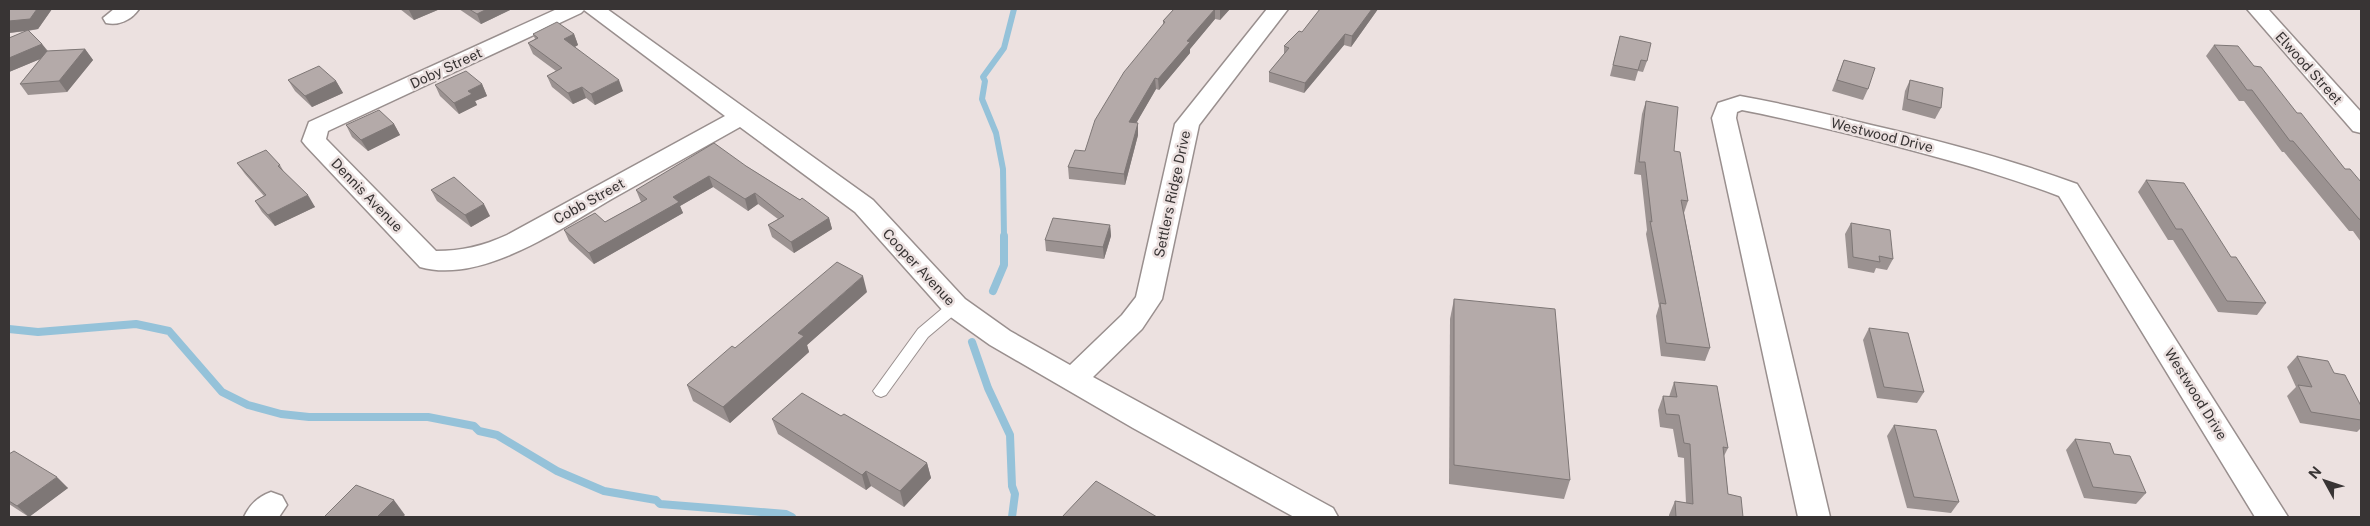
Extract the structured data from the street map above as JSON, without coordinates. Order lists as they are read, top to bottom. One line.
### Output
{"streets":{"street":["Doby Street","Elwood Street","Westwood Drive","Settlers Ridge Drive","Dennis Avenue","Cobb Street","Cooper Avenue"]},"crossings":[["Doby Street","Dennis Avenue"],["Settlers Ridge Drive","Cooper Avenue"],["Dennis Avenue","Cobb Street"],["Cobb Street","Cooper Avenue"]],"north":"top left"}
